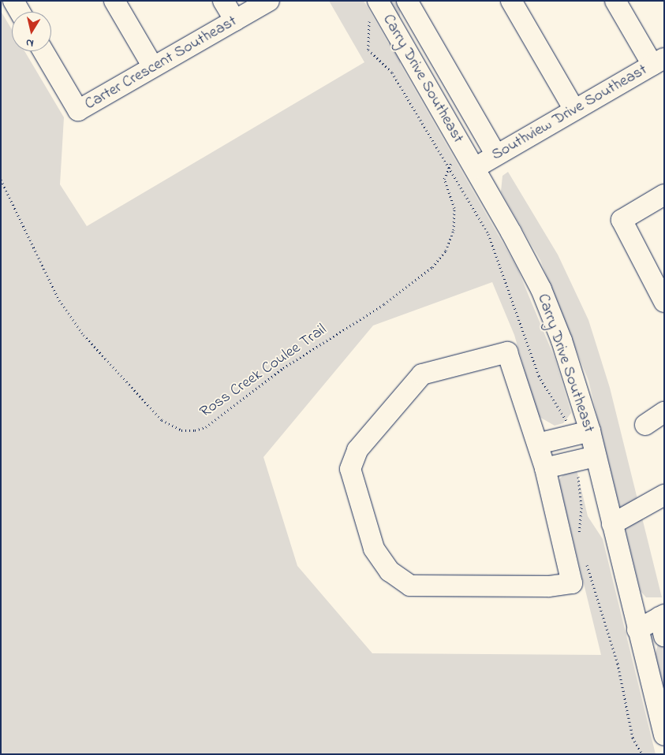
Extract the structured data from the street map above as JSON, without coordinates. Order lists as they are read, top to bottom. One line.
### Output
{"streets":{"street":["Carter Crescent Southeast","Carry Drive Southeast","Southview Drive Southeast"],"path":["Ross Creek Coulee Trail"]},"crossings":[["Carry Drive Southeast","Southview Drive Southeast"]],"north":"bottom"}
